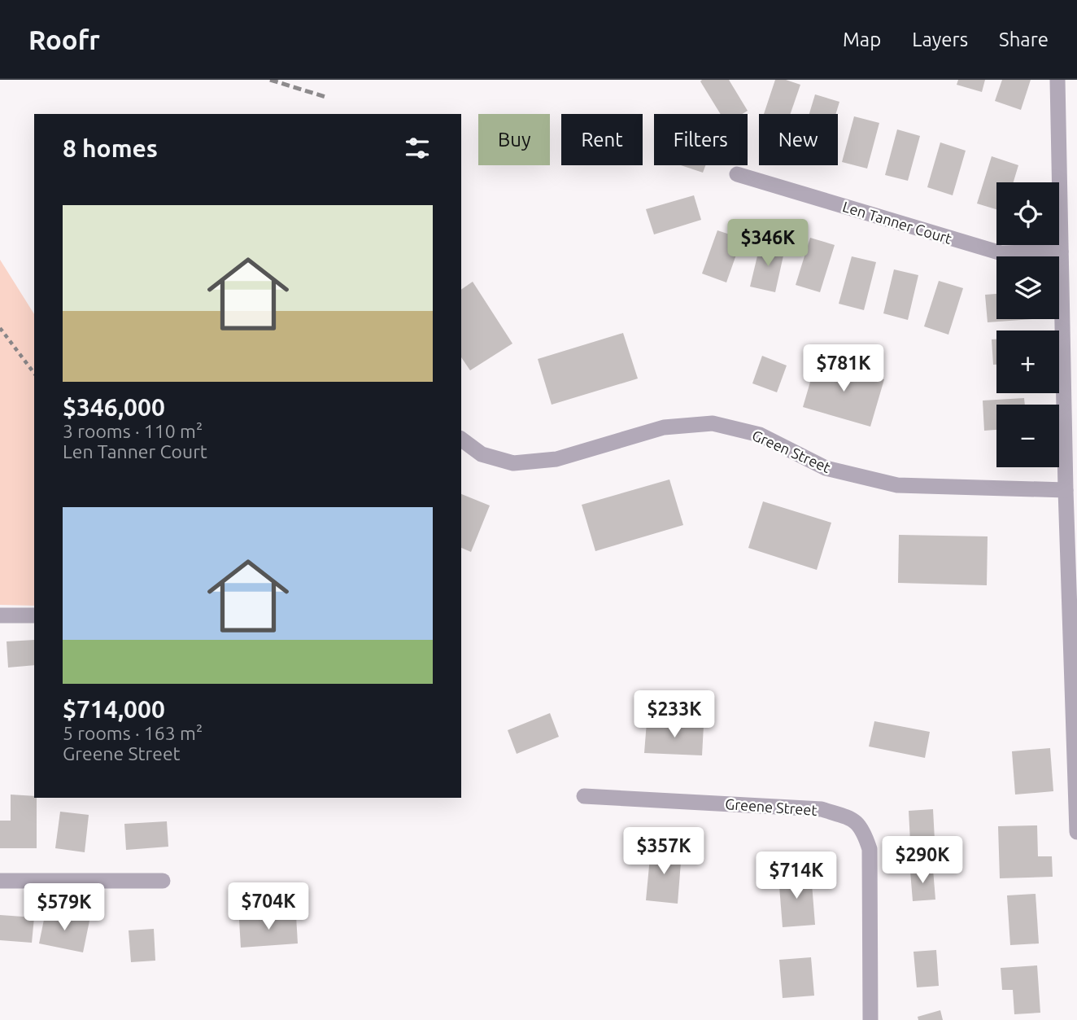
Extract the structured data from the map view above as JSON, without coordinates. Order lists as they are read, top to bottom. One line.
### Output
{"streets":{"street":["Len Tanner Court","Green Street","Greene Street"]},"page":{"header":"Roofr","nav":["Map","Layers","Share"],"chip":["Buy","Rent","Filters","New"],"heading":"8 homes","map_buttons":["+","−"],"list":[{"name":"$346,000","note":"3 rooms · 110 m² · Len Tanner Court"},{"name":"$714,000","note":"5 rooms · 163 m² · Greene Street"}],"price":["$346K","$781K","$233K","$357K","$290K","$714K","$704K","$579K"]}}
